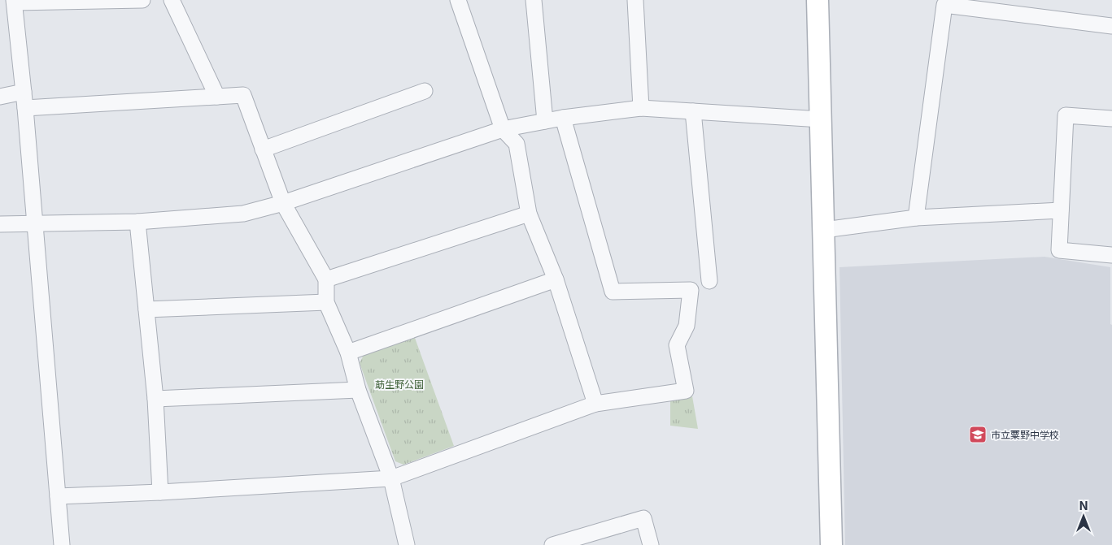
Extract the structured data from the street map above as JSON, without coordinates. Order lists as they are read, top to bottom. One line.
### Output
{"parks":["莇生野公園"],"places":{"school or university":["市立粟野中学校"]},"north":"top"}
